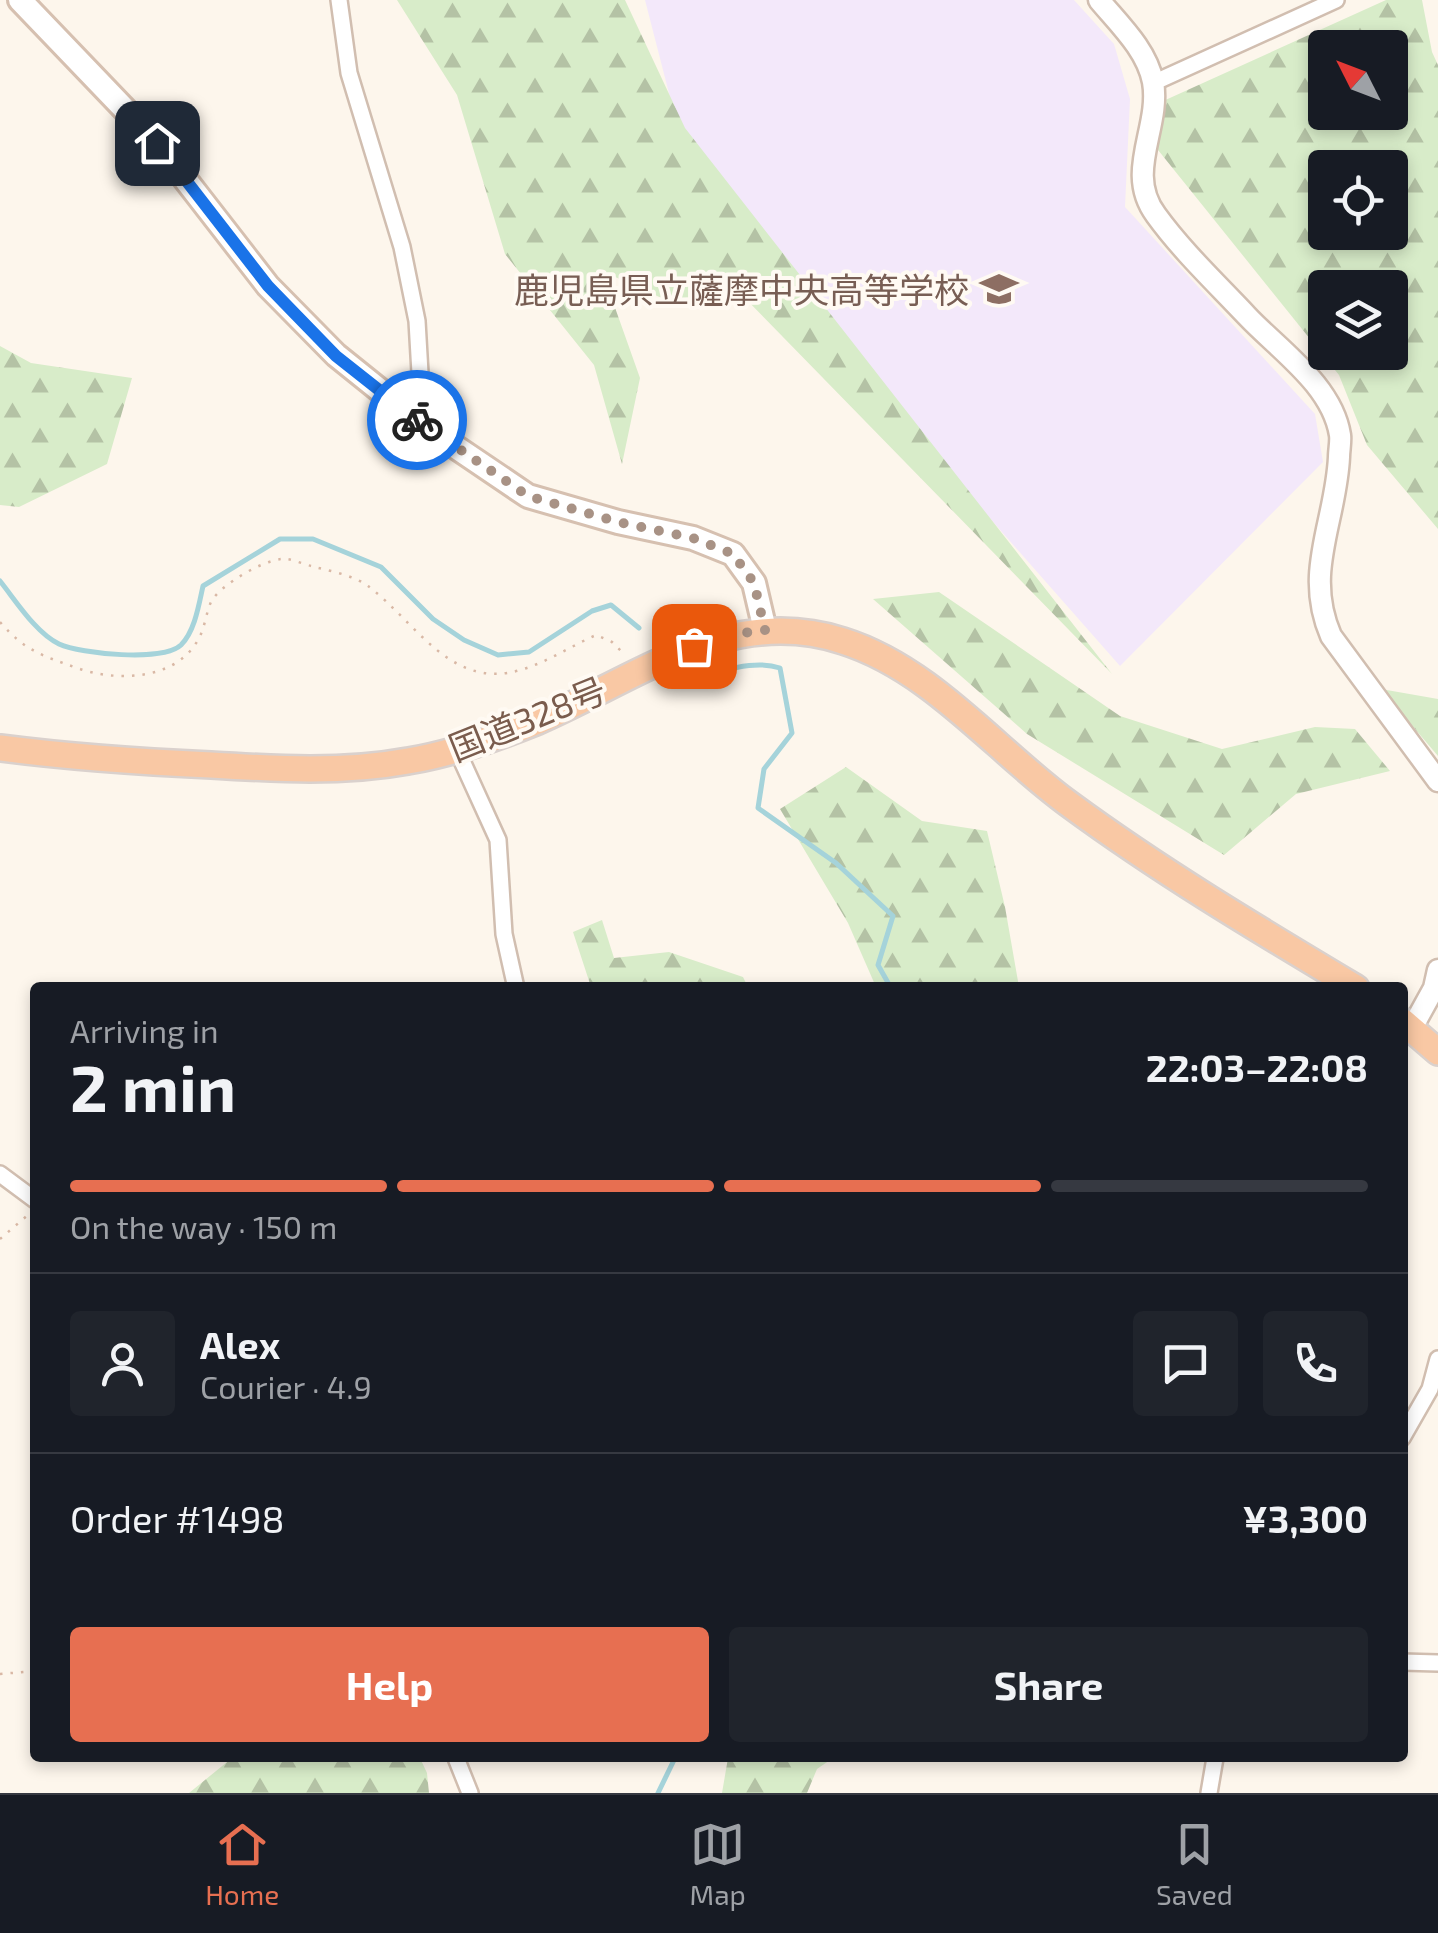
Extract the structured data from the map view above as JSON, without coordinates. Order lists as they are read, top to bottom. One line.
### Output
{"streets":{"highway":["国道328号"]},"places":{"school or university":["鹿児島県立薩摩中央高等学校"]},"north":"top left","page":{"heading":["2 min","Arriving in","22:03–22:08"],"panel":["Alex","Courier · 4.9","Order #1498","¥3,300"],"bar":"On the way · 150 m","buttons":["Help","Share"],"tabs":["Home","Map","Saved"]}}
